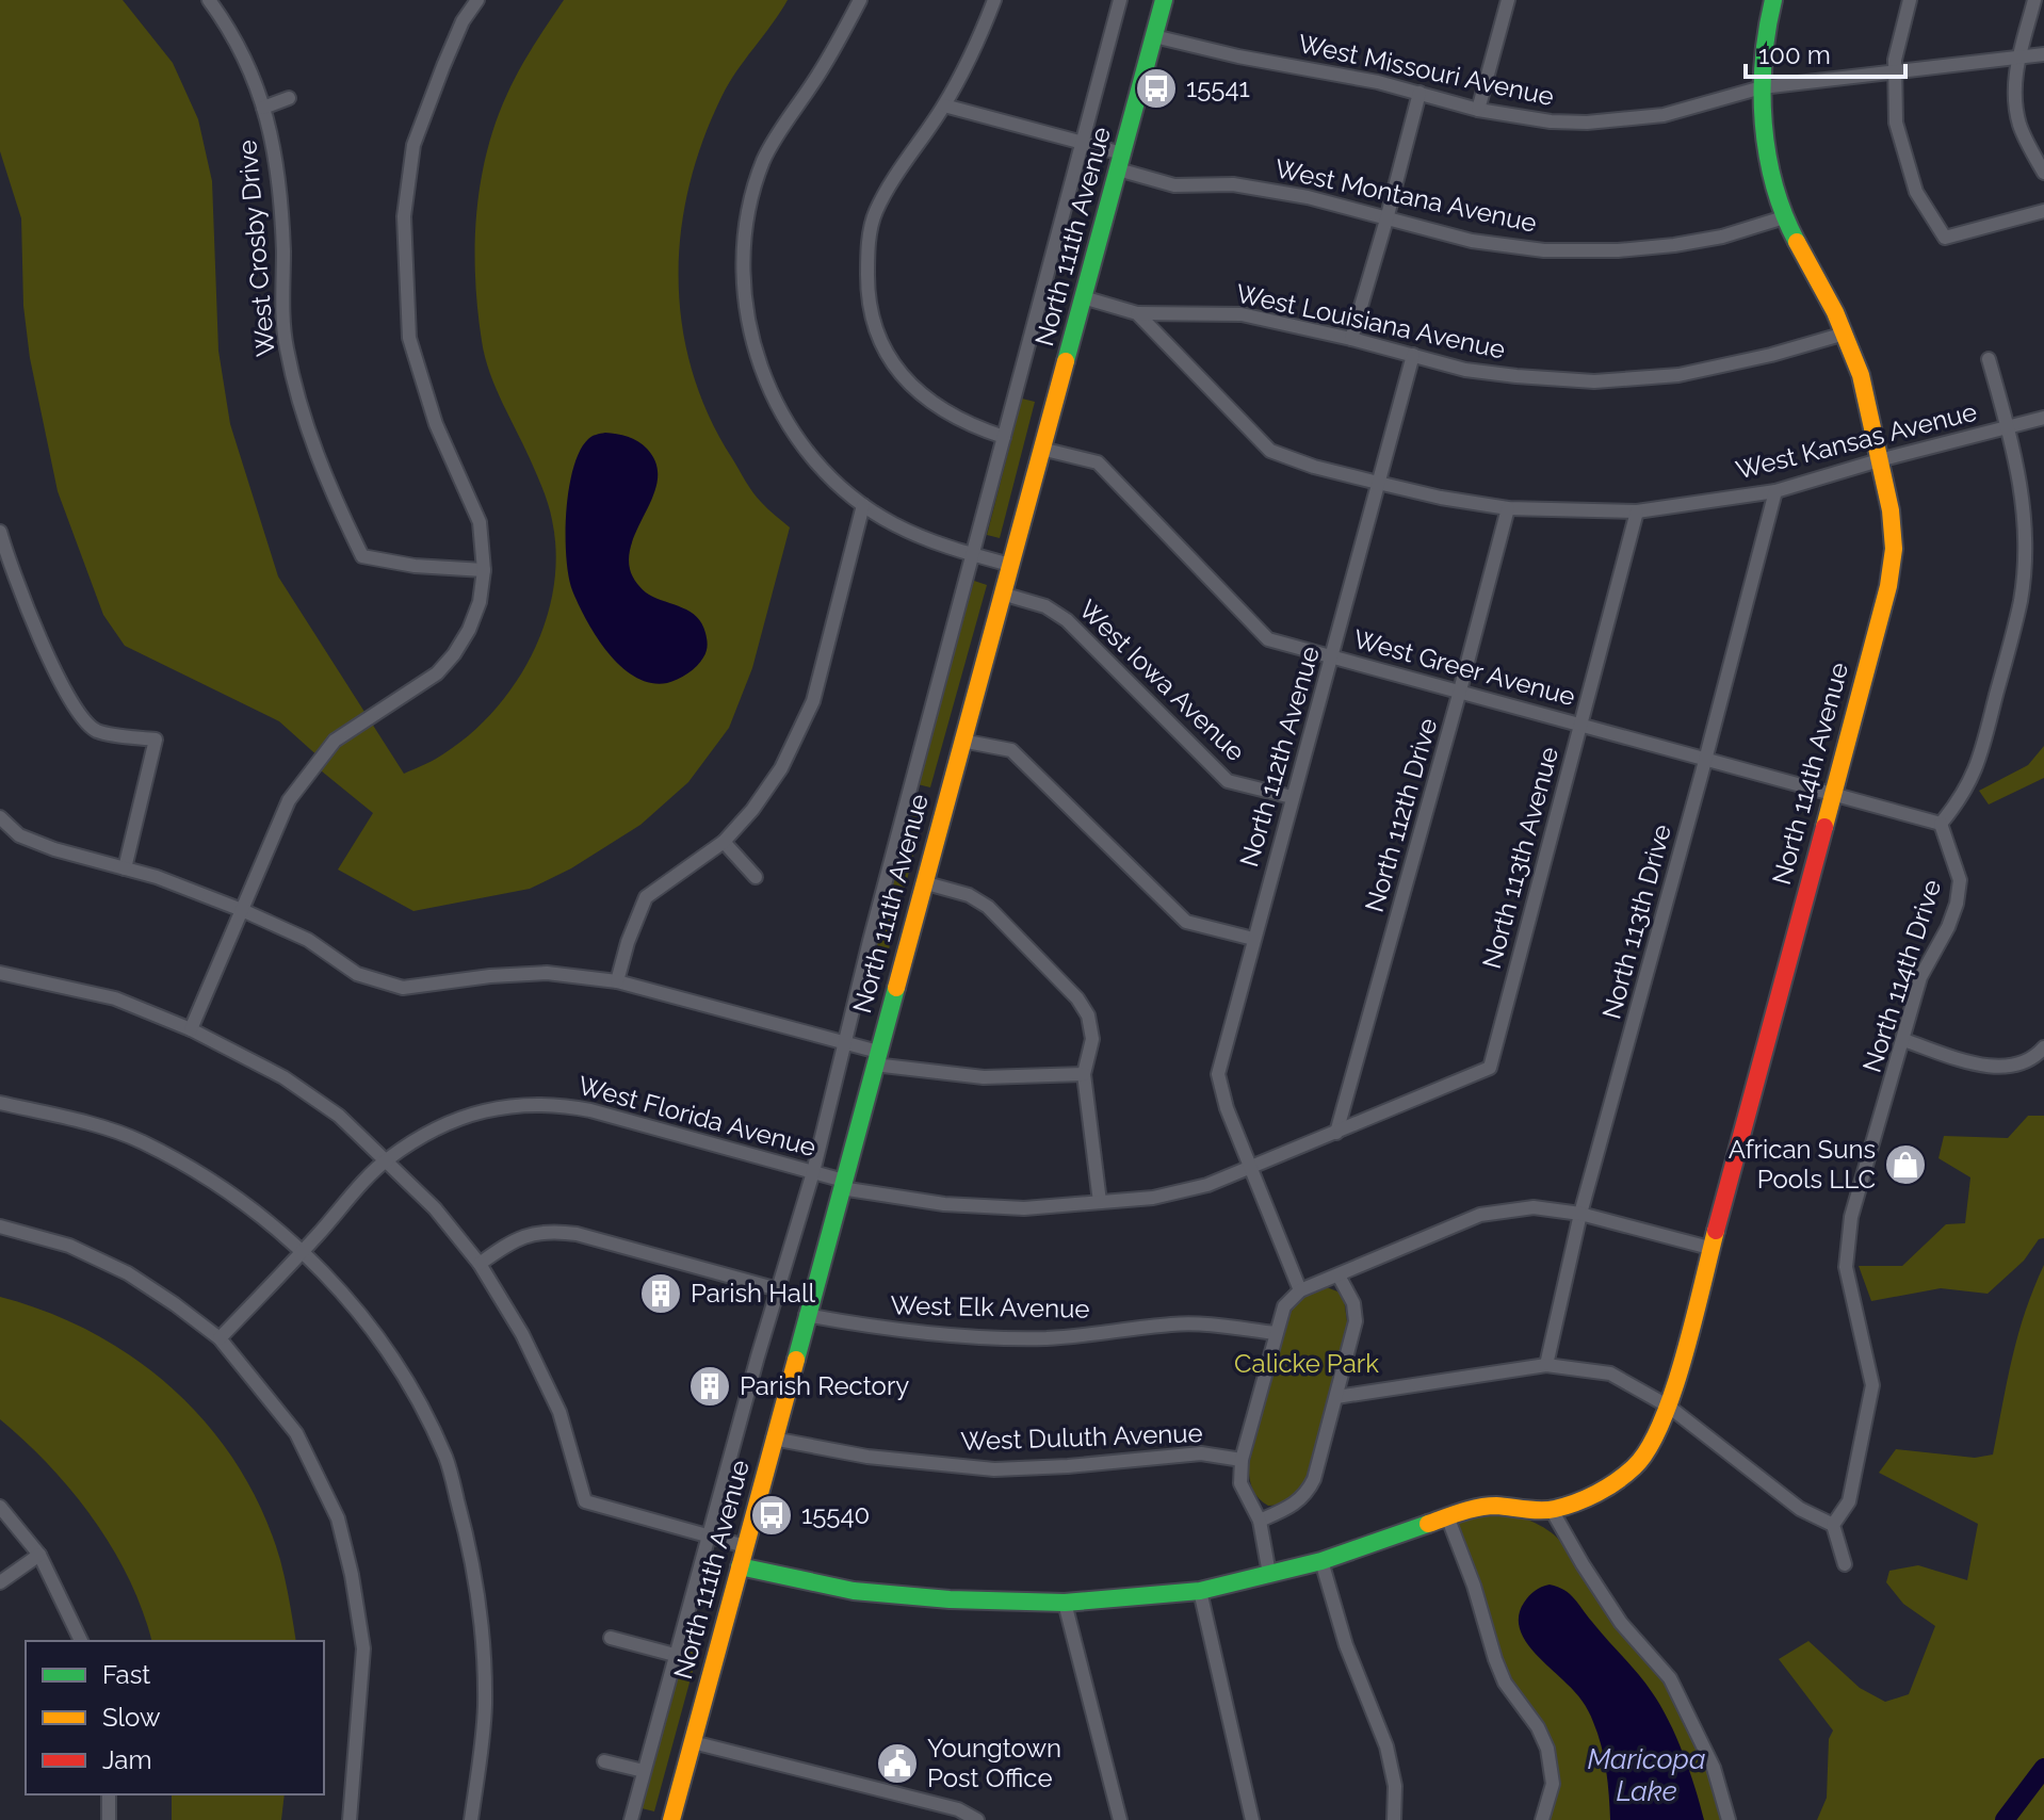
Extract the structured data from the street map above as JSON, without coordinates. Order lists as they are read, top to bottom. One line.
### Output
{"streets":{"street":["West Missouri Avenue","West Montana Avenue","North 111th Avenue","West Crosby Drive","West Louisiana Avenue","West Kansas Avenue","West Greer Avenue","West Iowa Avenue","North 112th Avenue","North 114th Avenue","North 112th Drive","North 113th Avenue","North 113th Drive","North 114th Drive","West Florida Avenue","West Elk Avenue","West Duluth Avenue"]},"crossings":[["West Missouri Avenue","North 111th Avenue"],["West Missouri Avenue","North 114th Avenue"],["West Montana Avenue","North 111th Avenue"],["West Montana Avenue","North 114th Avenue"],["North 111th Avenue","West Kansas Avenue"],["North 111th Avenue","West Greer Avenue"],["North 111th Avenue","West Iowa Avenue"],["North 111th Avenue","West Florida Avenue"],["North 111th Avenue","West Elk Avenue"],["North 111th Avenue","West Duluth Avenue"],["West Louisiana Avenue","West Kansas Avenue"],["West Louisiana Avenue","North 112th Avenue"],["West Louisiana Avenue","North 114th Avenue"],["West Kansas Avenue","North 112th Avenue"],["West Kansas Avenue","North 114th Avenue"],["West Kansas Avenue","North 112th Drive"],["West Kansas Avenue","North 113th Avenue"],["West Kansas Avenue","North 113th Drive"],["West Greer Avenue","North 112th Avenue"],["West Greer Avenue","North 114th Avenue"],["West Greer Avenue","North 112th Drive"],["West Greer Avenue","North 113th Avenue"],["West Greer Avenue","North 113th Drive"],["West Greer Avenue","North 114th Drive"],["West Iowa Avenue","North 112th Avenue"],["North 112th Avenue","West Florida Avenue"],["North 112th Drive","West Florida Avenue"],["North 113th Avenue","West Florida Avenue"]],"water":["Maricopa Lake"],"parks":["Calicke Park"],"places":{"bus stop":["15541","15540"],"shop":["African Suns Pools LLC"],"building":["Parish Hall","Parish Rectory"],"public building":["Youngtown Post Office"]},"legend":["Fast","Slow","Jam"],"scale_bar":"100 m"}
